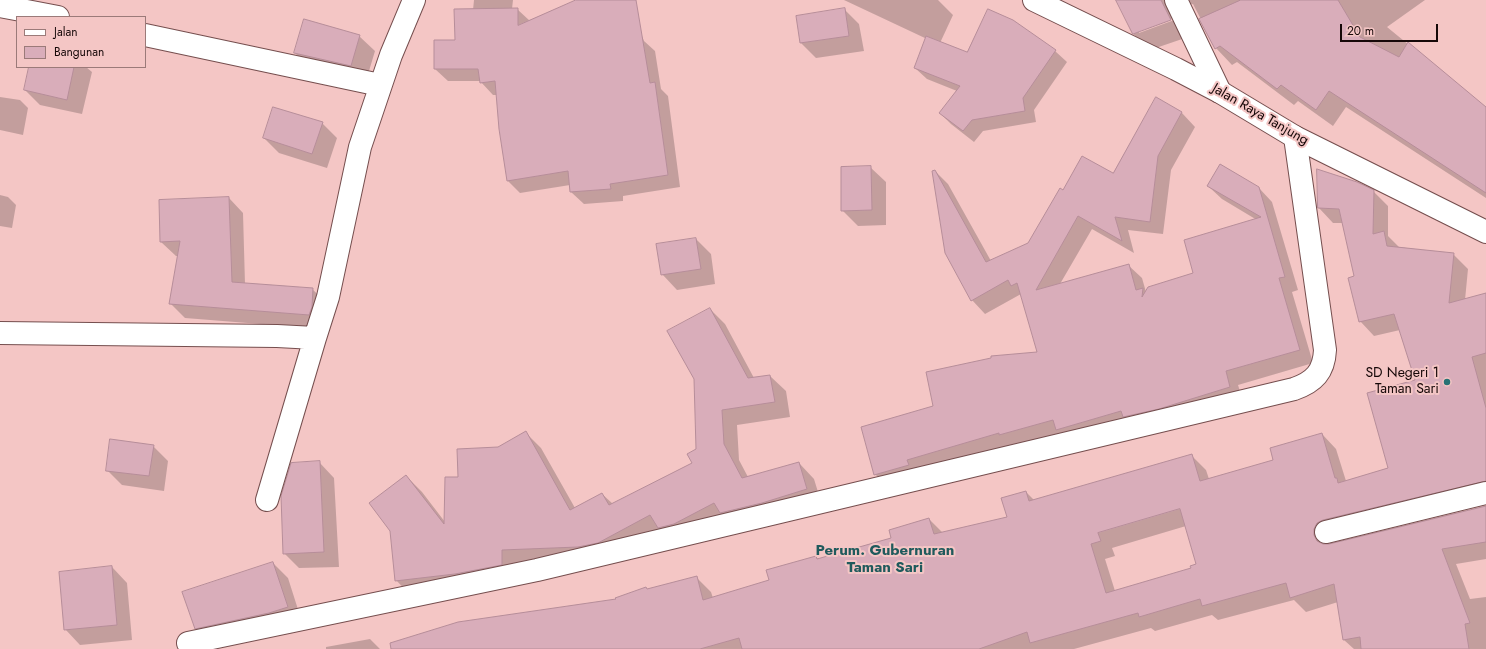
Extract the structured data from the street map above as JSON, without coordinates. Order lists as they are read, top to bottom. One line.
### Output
{"streets":{"street":["Jalan Raya Tanjung"]},"districts":["Perum. Gubernuran Taman Sari"],"places":["SD Negeri 1 Taman Sari"],"legend":["Jalan","Bangunan"],"scale_bar":"20 m"}
